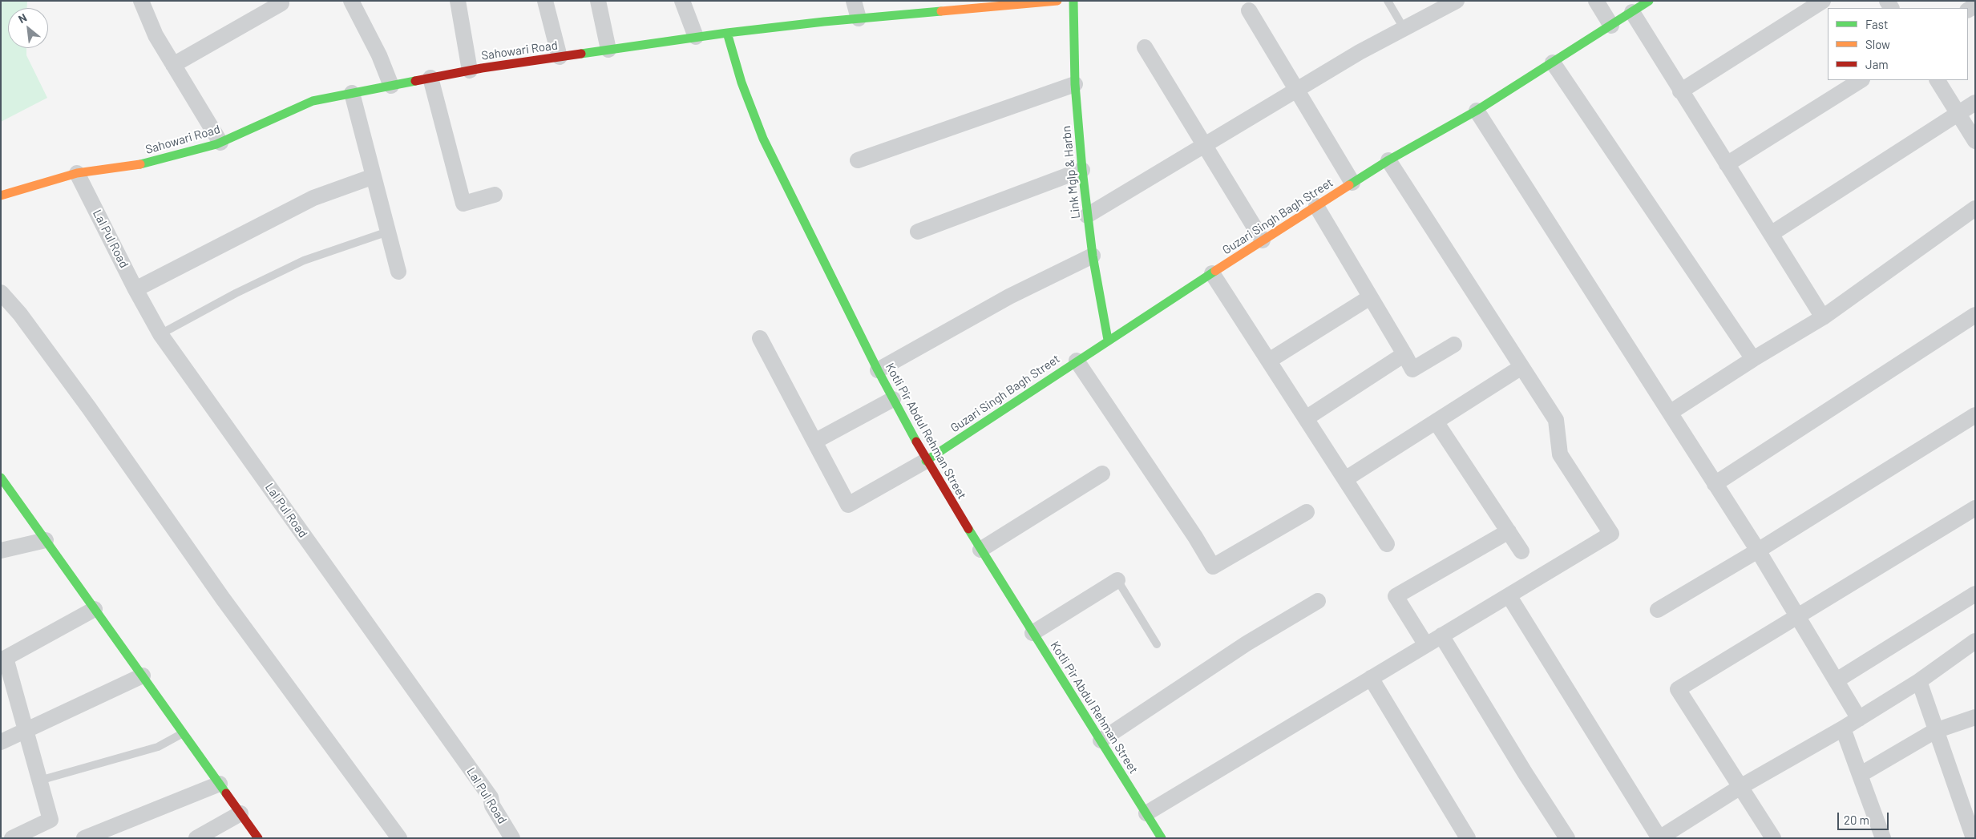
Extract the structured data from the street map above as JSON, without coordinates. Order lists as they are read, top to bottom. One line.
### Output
{"streets":{"street":["Sahowari Road","Link Mglp & Harbn","Guzari Singh Bagh Street","Lal Pul Road","Kotli Pir Abdul Rehman Street"]},"crossings":[["Sahowari Road","Lal Pul Road"],["Sahowari Road","Kotli Pir Abdul Rehman Street"],["Link Mglp & Harbn","Guzari Singh Bagh Street"],["Guzari Singh Bagh Street","Kotli Pir Abdul Rehman Street"]],"legend":["Fast","Slow","Jam"],"scale_bar":"20 m","north":"top left"}
